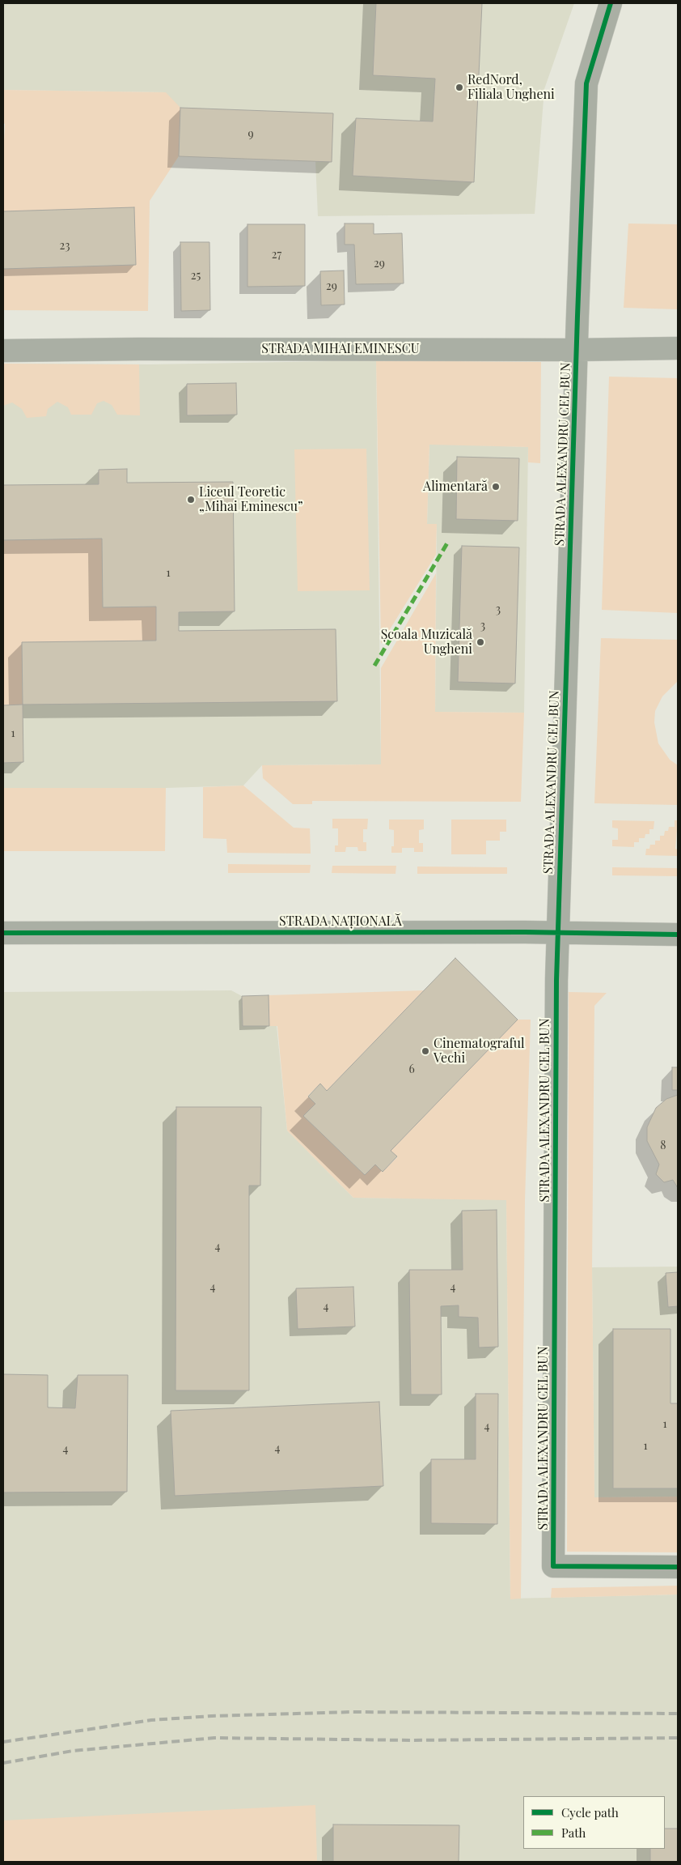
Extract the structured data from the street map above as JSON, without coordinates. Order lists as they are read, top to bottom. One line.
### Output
{"streets":{"street":["STRADA MIHAI EMINESCU","STRADA ALEXANDRU CEL BUN","STRADA NAȚIONALĂ"]},"crossings":[["STRADA MIHAI EMINESCU","STRADA ALEXANDRU CEL BUN"],["STRADA ALEXANDRU CEL BUN","STRADA NAȚIONALĂ"]],"places":["RedNord, Filiala Ungheni","Alimentară","Liceul Teoretic „Mihai Eminescu”","Școala Muzicală Ungheni","Cinematograful Vechi"],"house_numbers":["9","23","27","29","25","29","1","3","3","1","6","8","4","4","4","4","1","4","1","4","4"],"legend":["Cycle path","Path"]}
